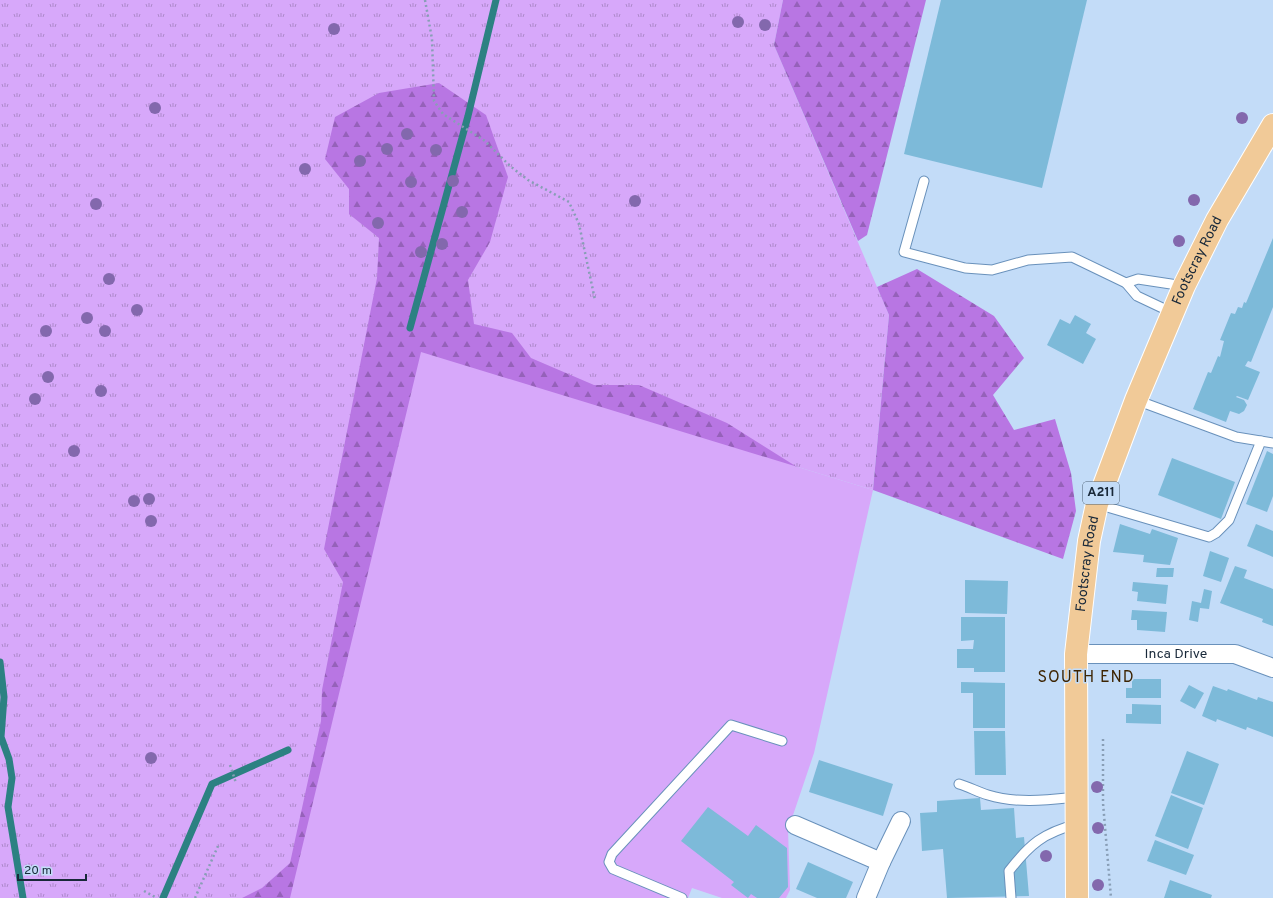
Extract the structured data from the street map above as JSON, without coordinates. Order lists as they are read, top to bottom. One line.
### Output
{"streets":{"main road":["Footscray Road","A211"],"street":["Inca Drive"]},"crossings":[["Footscray Road","Inca Drive"]],"districts":["SOUTH END"],"scale_bar":"20 m"}
